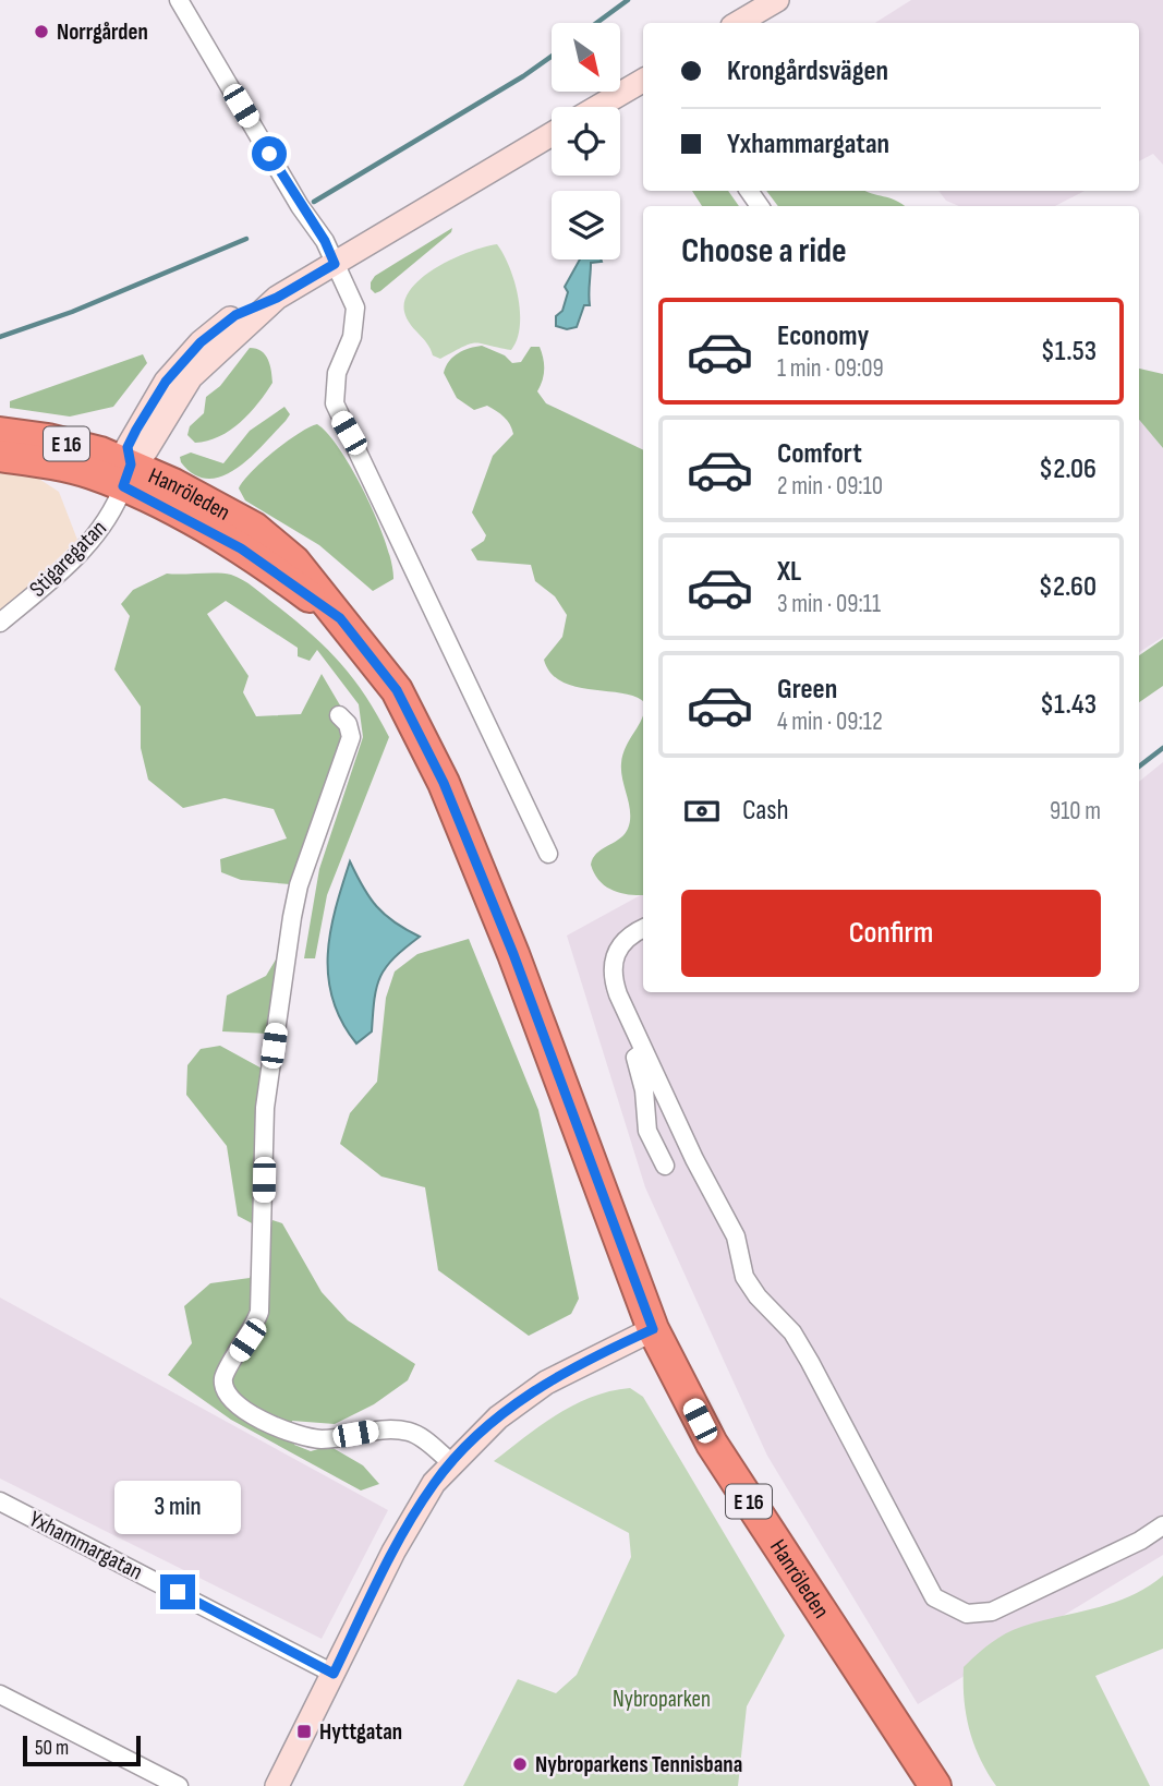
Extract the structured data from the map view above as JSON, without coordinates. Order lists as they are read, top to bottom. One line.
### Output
{"streets":{"highway":["E 16","Hanröleden"],"street":["Stigaregatan","Yxhammargatan"]},"crossings":[["Hanröleden","Stigaregatan"]],"parks":["Nybroparken"],"places":{"other":["Norrgården","Nybroparkens Tennisbana"],"transit":["Hyttgatan"]},"scale_bar":"50 m","north":"bottom right","page":{"banner":["Krongårdsvägen","Yxhammargatan"],"heading":"Choose a ride","list":[{"name":"Economy","note":"1 min · 09:09","value":"$1.53"},{"name":"Comfort","note":"2 min · 09:10","value":"$2.06"},{"name":"XL","note":"3 min · 09:11","value":"$2.60"},{"name":"Green","note":"4 min · 09:12","value":"$1.43"}],"pay":["Cash","910 m"],"buttons":"Confirm","bubble":"3 min","scale":"50 m"}}
